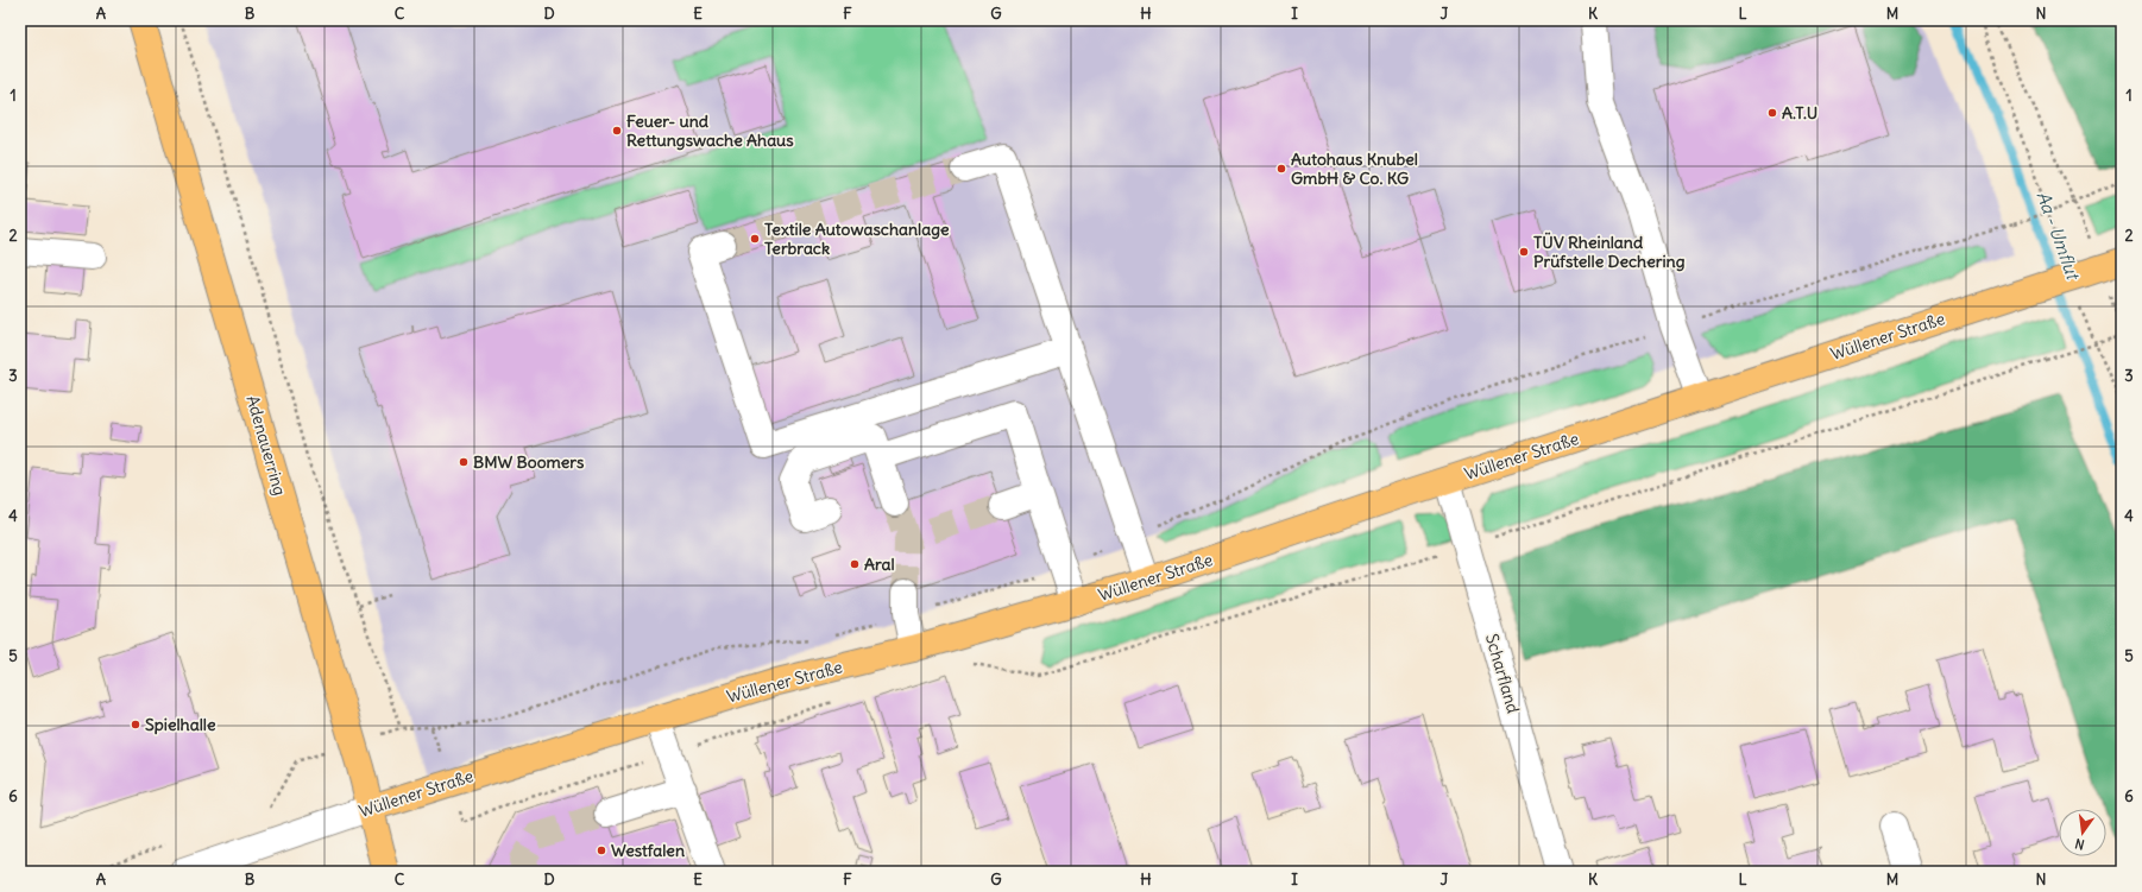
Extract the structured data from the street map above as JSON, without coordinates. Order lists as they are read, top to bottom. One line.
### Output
{"streets":{"main road":["Wüllener Straße","Adenauerring"],"street":["Scharfland"]},"crossings":[["Wüllener Straße","Adenauerring"],["Wüllener Straße","Scharfland"]],"water":["Aa - Umflut"],"places":["A.T.U","Feuer- und Rettungswache Ahaus","Autohaus Knubel GmbH & Co. KG","Textile Autowaschanlage Terbrack","TÜV Rheinland Prüfstelle Dechering","BMW Boomers","Aral","Spielhalle","Westfalen"],"north":"bottom","grid":{"columns":["A","B","C","D","E","F","G","H","I","J","K","L","M","N"],"rows":["1","2","3","4","5","6"]}}
